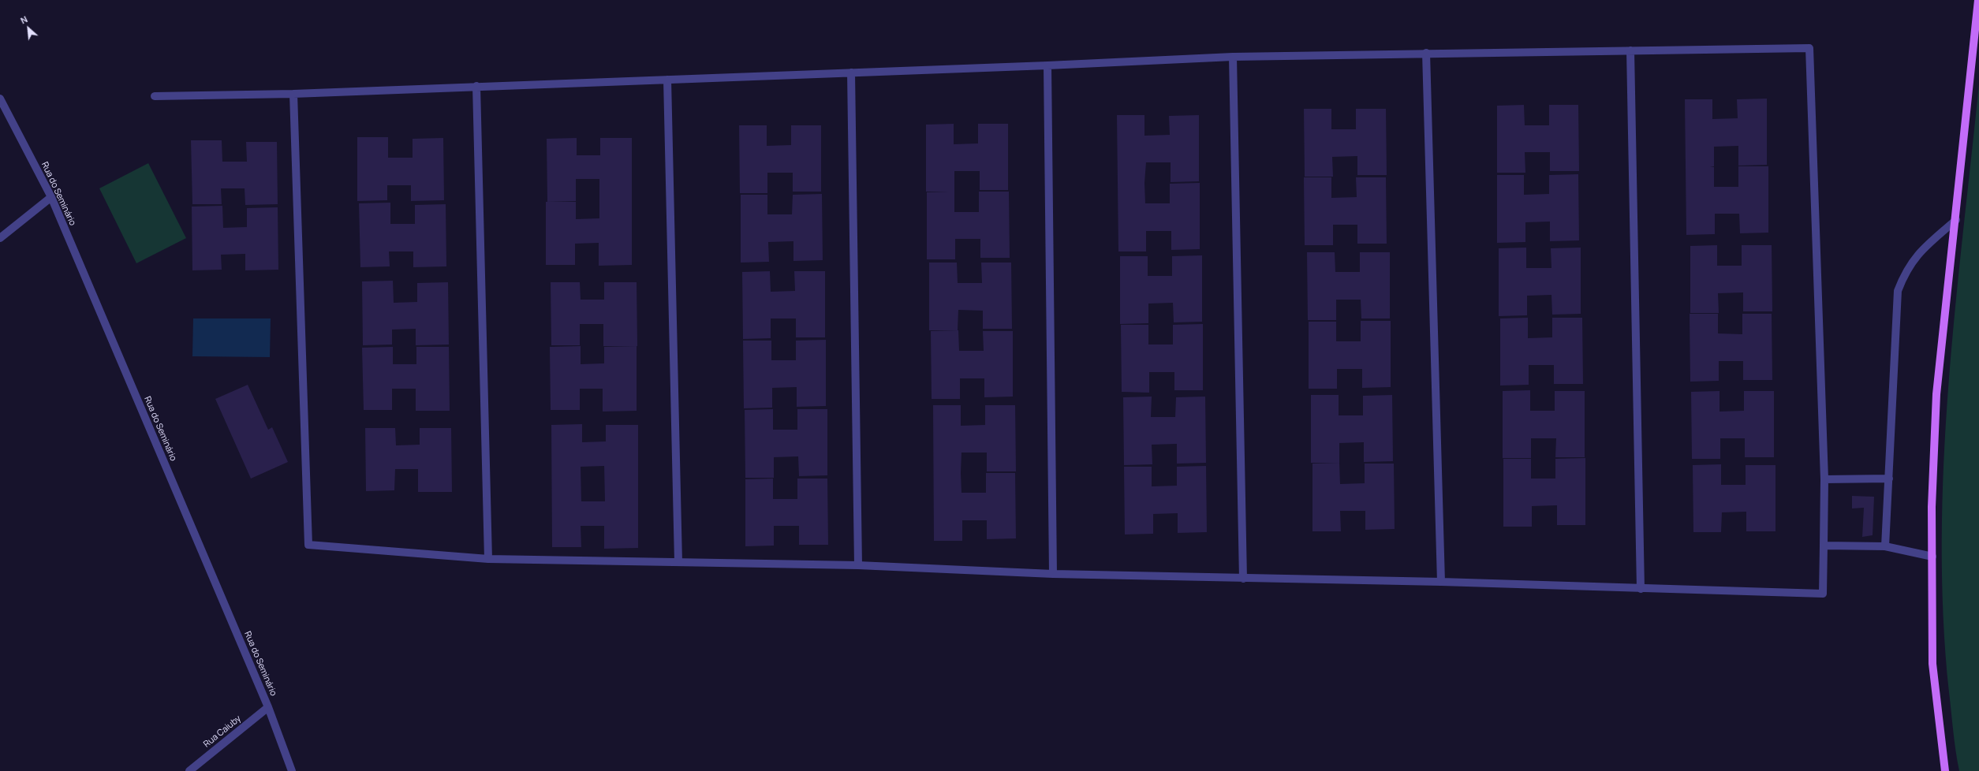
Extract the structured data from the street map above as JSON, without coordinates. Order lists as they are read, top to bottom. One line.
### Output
{"streets":{"street":["Rua do Seminário","Rua Caiuby"]},"crossings":[["Rua do Seminário","Rua Caiuby"]],"north":"top left"}
